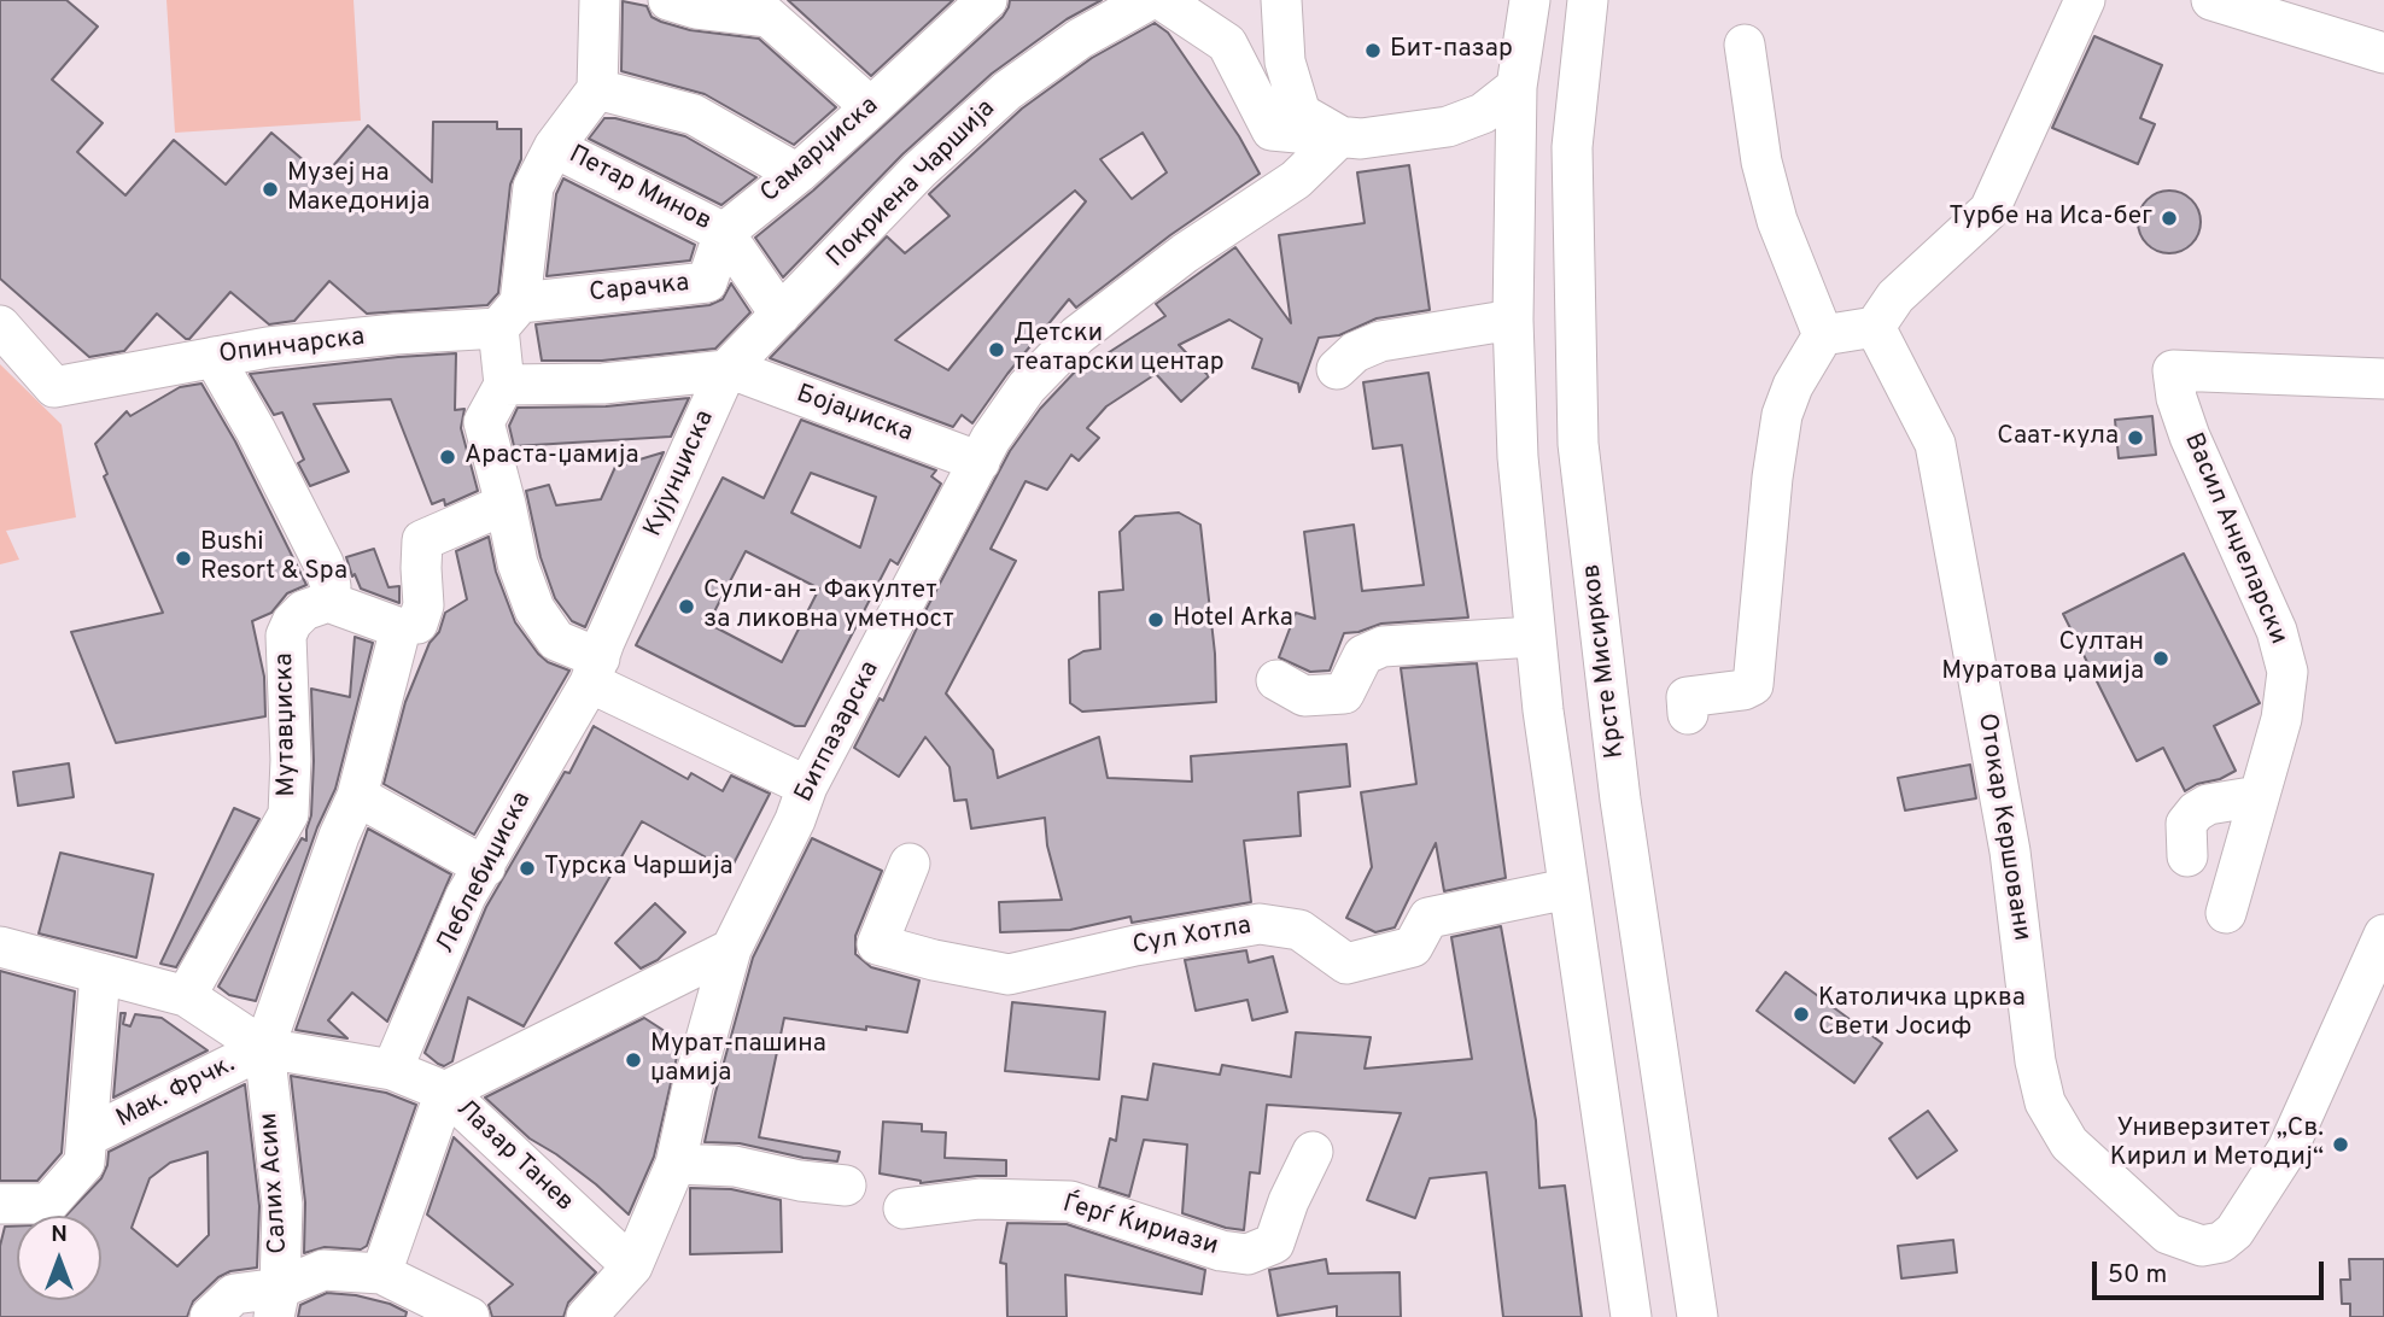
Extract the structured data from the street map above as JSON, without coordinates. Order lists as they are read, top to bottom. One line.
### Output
{"streets":{"street":["Самарџиска","Покриена Чаршија","Петар Минов","Сарачка","Опинчарска","Бојаџиска","Кујунџиска","Васил Анџеларски","Крсте Мисирков","Мутавџиска","Битпазарска","Отокар Кершовани","Леблебиџиска","Сул Хотла","Мак. Фрчк.","Лазар Танев","Салих Асим","Ѓерѓ Ќириази"]},"crossings":[["Самарџиска","Петар Минов"],["Самарџиска","Сарачка"],["Покриена Чаршија","Кујунџиска"],["Петар Минов","Сарачка"],["Сарачка","Опинчарска"],["Бојаџиска","Кујунџиска"],["Бојаџиска","Битпазарска"],["Кујунџиска","Леблебиџиска"],["Мутавџиска","Лазар Танев"],["Битпазарска","Лазар Танев"],["Леблебиџиска","Лазар Танев"],["Мак. Фрчк.","Лазар Танев"],["Мак. Фрчк.","Салих Асим"],["Лазар Танев","Салих Асим"]],"places":["Бит-пазар","Музеј на Македонија","Турбе на Иса-бег","Детски театарски центар","Саат-кула","Араста-џамија","Bushi Resort & Spa","Сули-ан - Факултет за ликовна уметност","Hotel Arka","Султан Муратова џамија","Турска Чаршија","Католичка црква Свети Јосиф","Мурат-пашина џамија","Универзитет „Св. Кирил и Методиј“"],"scale_bar":"50 m","north":"top"}
